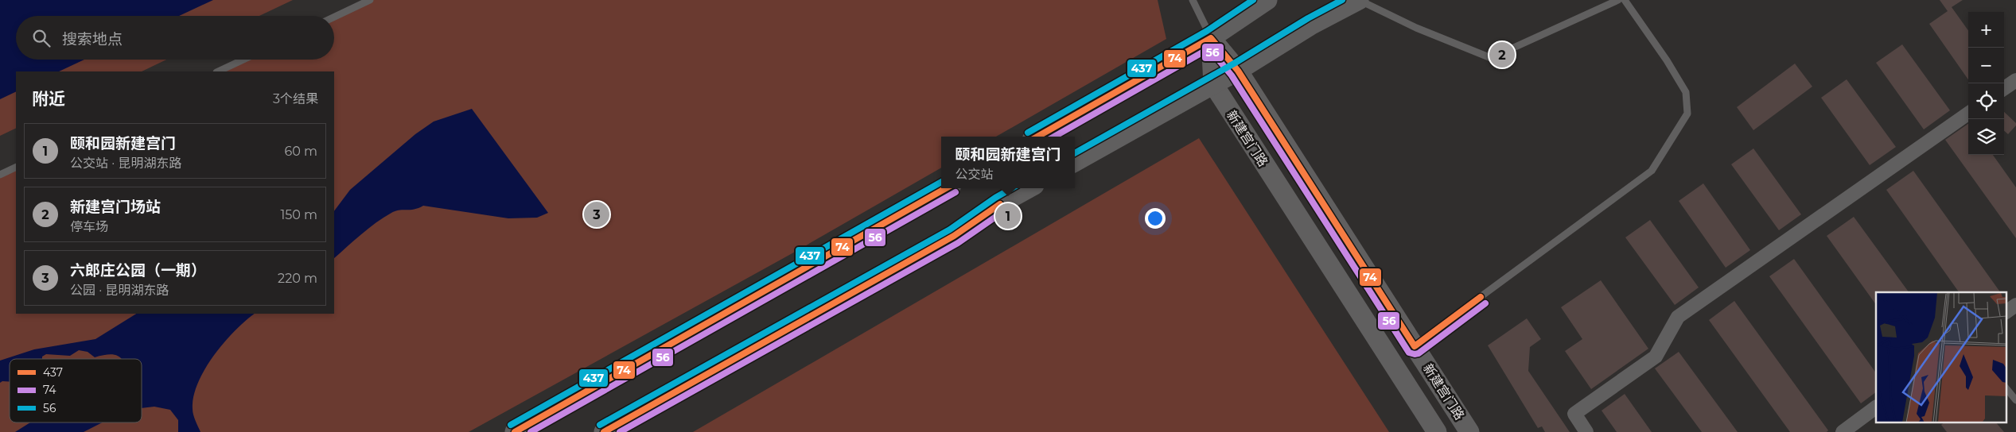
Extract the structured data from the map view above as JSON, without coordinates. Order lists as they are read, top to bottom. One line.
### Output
{"streets":{"main road":["新建宫门路"]},"lines":["transit line 437","transit line 74","transit line 56"],"legend":["437","74","56"],"page":{"map_buttons":["+","−"],"search":"搜索地点","pins":["2","3","1"],"heading":["附近","3个结果"],"list":[{"mark":"1","name":"颐和园新建宫门","note":"公交站 · 昆明湖东路","value":"60 m"},{"mark":"2","name":"新建宫门场站","note":"停车场","value":"150 m"},{"mark":"3","name":"六郎庄公园（一期）","note":"公园 · 昆明湖东路","value":"220 m"}],"popup":["颐和园新建宫门","公交站"]}}
